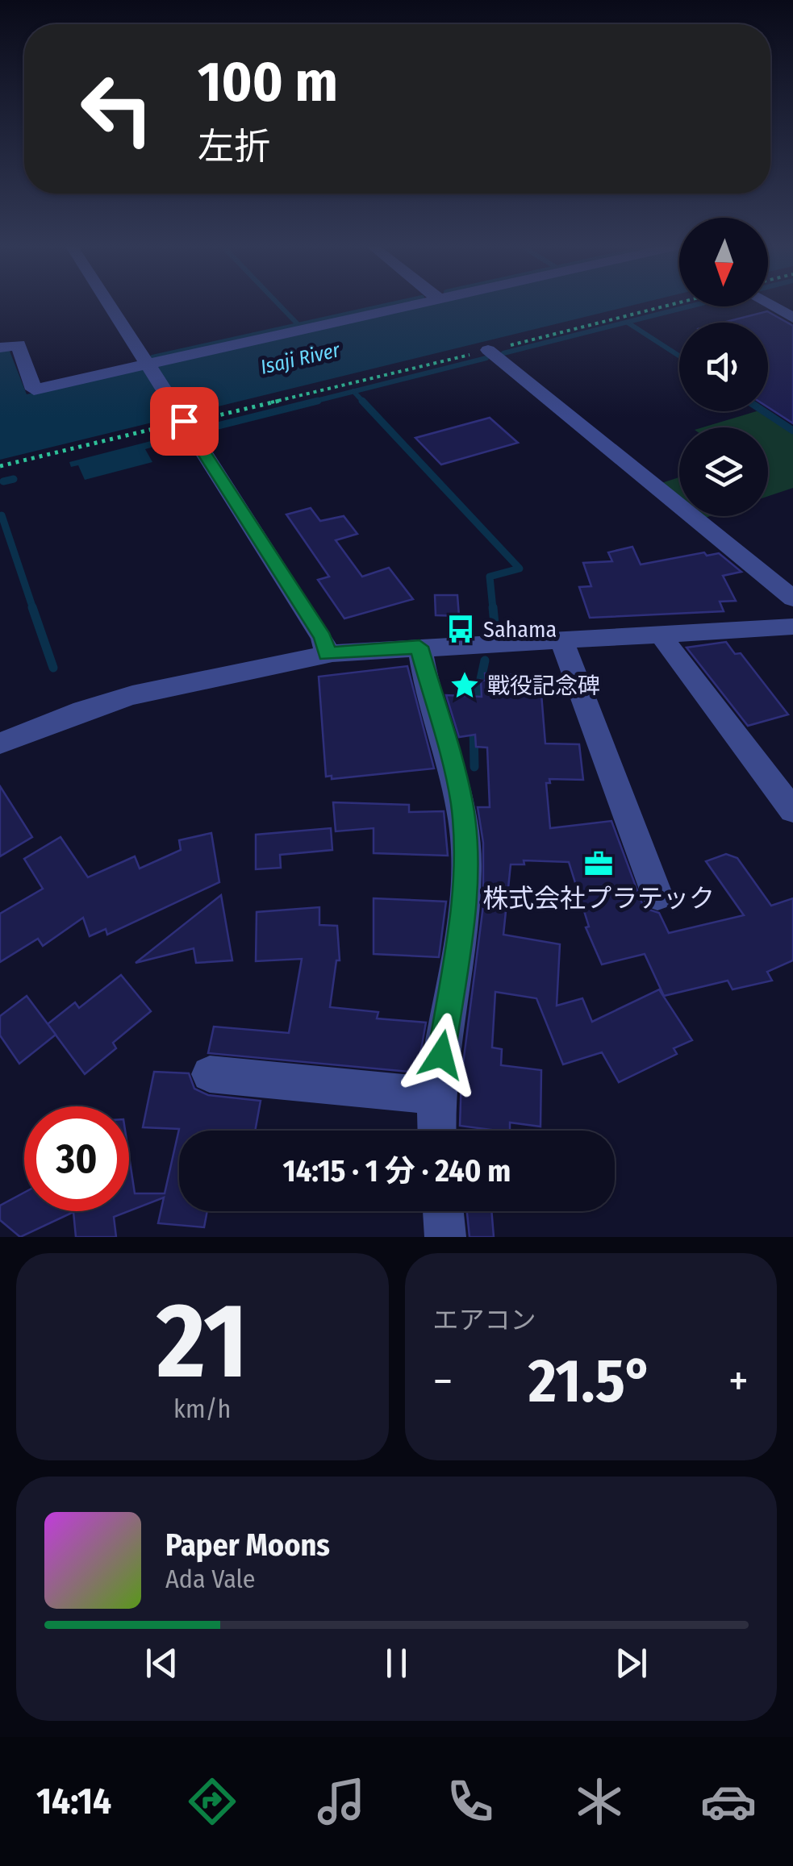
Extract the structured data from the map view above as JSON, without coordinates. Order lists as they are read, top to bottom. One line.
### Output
{"water":["Isaji River"],"places":{"bus stop":["Sahama"],"place":["戰役記念碑"],"office":["株式会社プラテック"]},"north":"bottom","page":{"turn":["100 m","左折"],"limit":"30","trip":"14:15 · 1 分 · 240 m","tile":[["21","km/h"],"エアコン"],"heat":["−","21.5°","+"],"song":["Paper Moons","Ada Vale"],"tabs":"14:14"}}
